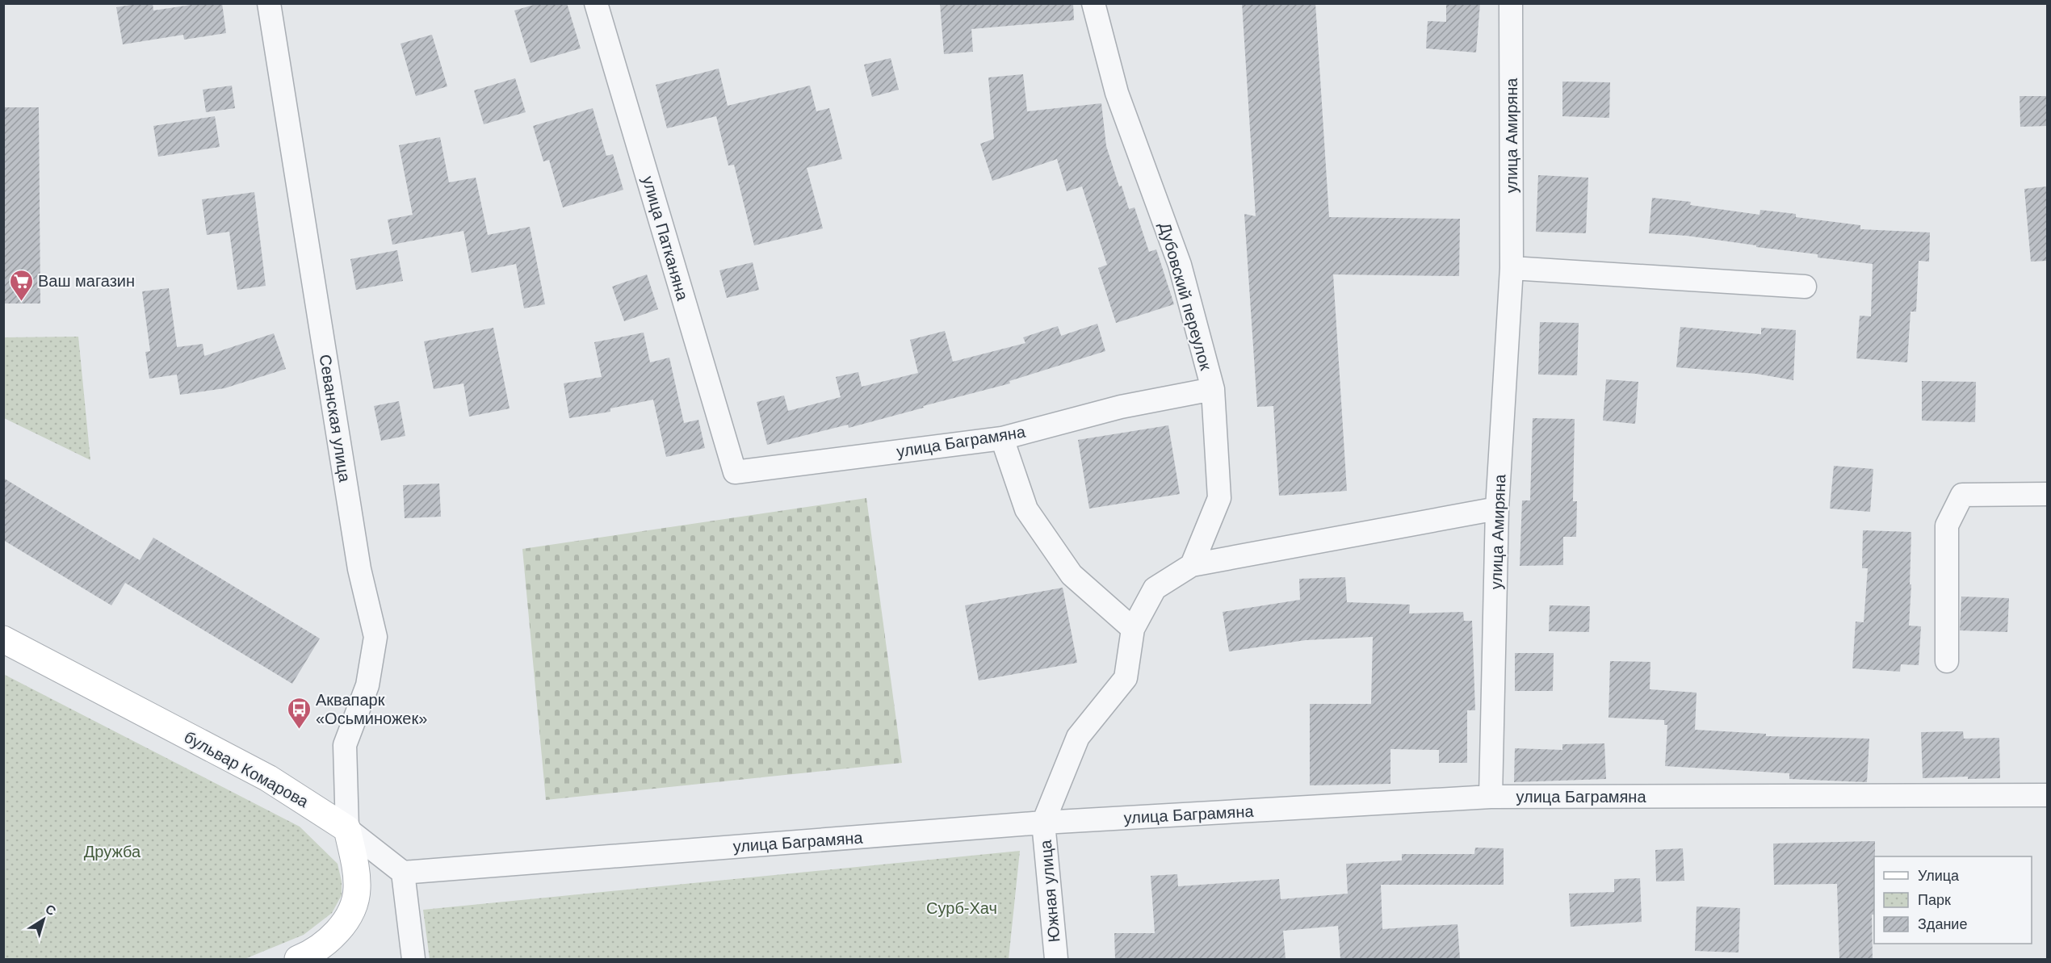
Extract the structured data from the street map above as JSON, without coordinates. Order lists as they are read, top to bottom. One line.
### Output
{"streets":{"street":["улица Амиряна","улица Патканяна","Дубовский переулок","Севанская улица","улица Баграмяна","бульвар Комарова","Южная улица"]},"crossings":[["улица Амиряна","улица Баграмяна"],["улица Патканяна","улица Баграмяна"],["Дубовский переулок","улица Баграмяна"],["Севанская улица","бульвар Комарова"],["улица Баграмяна","Южная улица"]],"parks":["Дружба","Сурб-Хач"],"places":{"supermarket":["Ваш магазин"],"bus stop":["Аквапарк «Осьминожек»"]},"legend":["Улица","Парк","Здание"],"north":"top right"}
